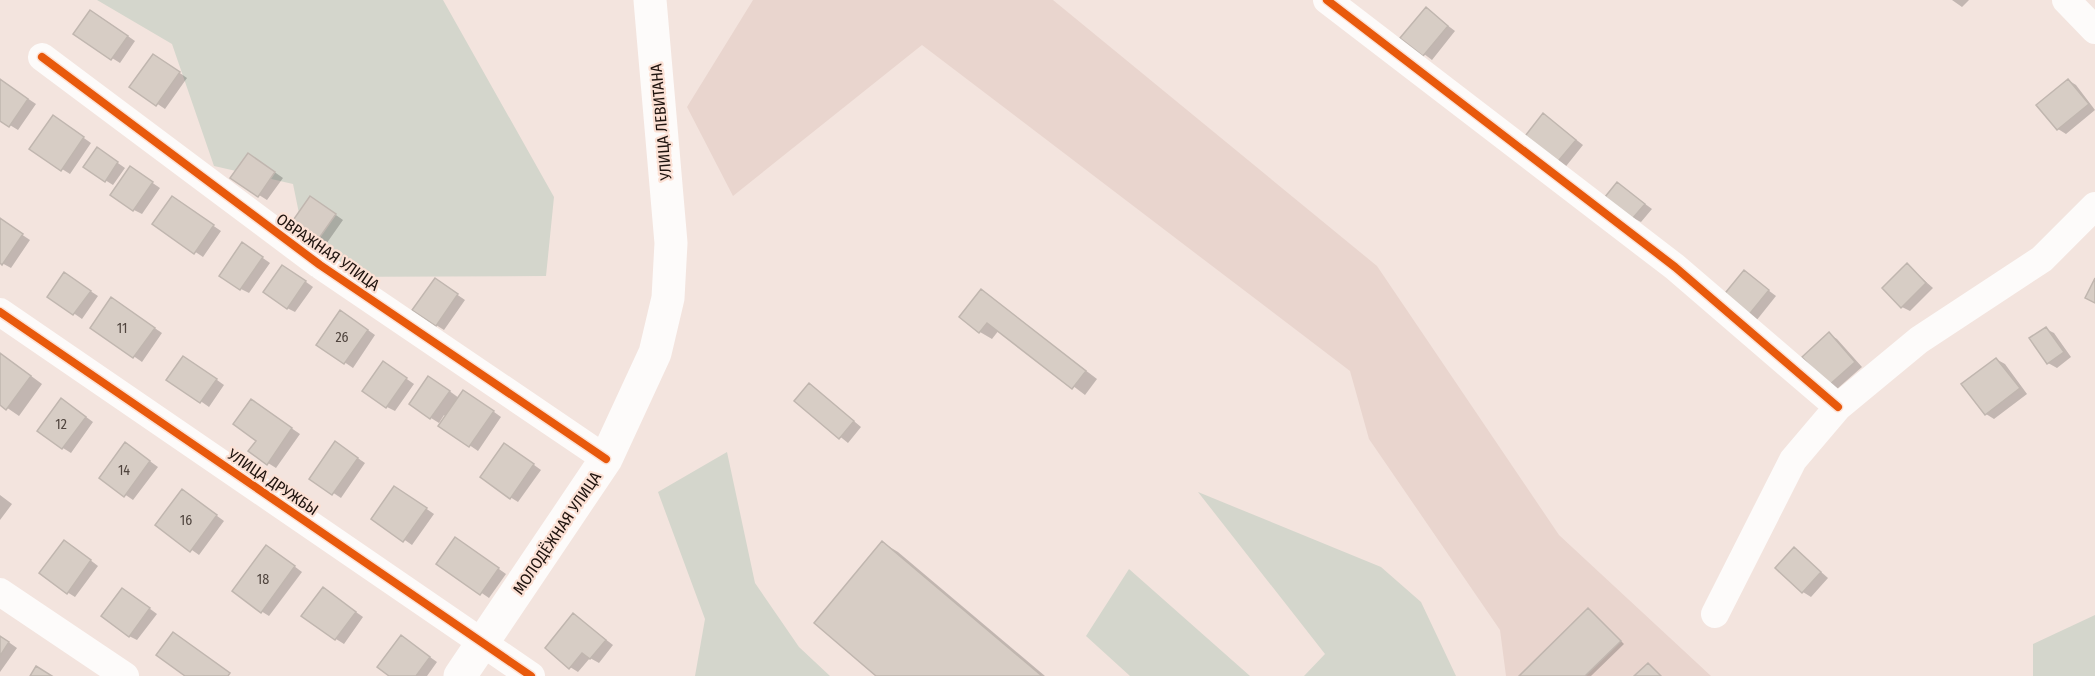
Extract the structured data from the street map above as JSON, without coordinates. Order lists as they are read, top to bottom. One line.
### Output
{"streets":{"main road":["УЛИЦА ЛЕВИТАНА","МОЛОДЁЖНАЯ УЛИЦА"],"street":["ОВРАЖНАЯ УЛИЦА","УЛИЦА ДРУЖБЫ"]},"crossings":[["УЛИЦА ЛЕВИТАНА","МОЛОДЁЖНАЯ УЛИЦА"],["ОВРАЖНАЯ УЛИЦА","МОЛОДЁЖНАЯ УЛИЦА"],["УЛИЦА ДРУЖБЫ","МОЛОДЁЖНАЯ УЛИЦА"]],"house_numbers":["11","26","12","14","16","18"]}
